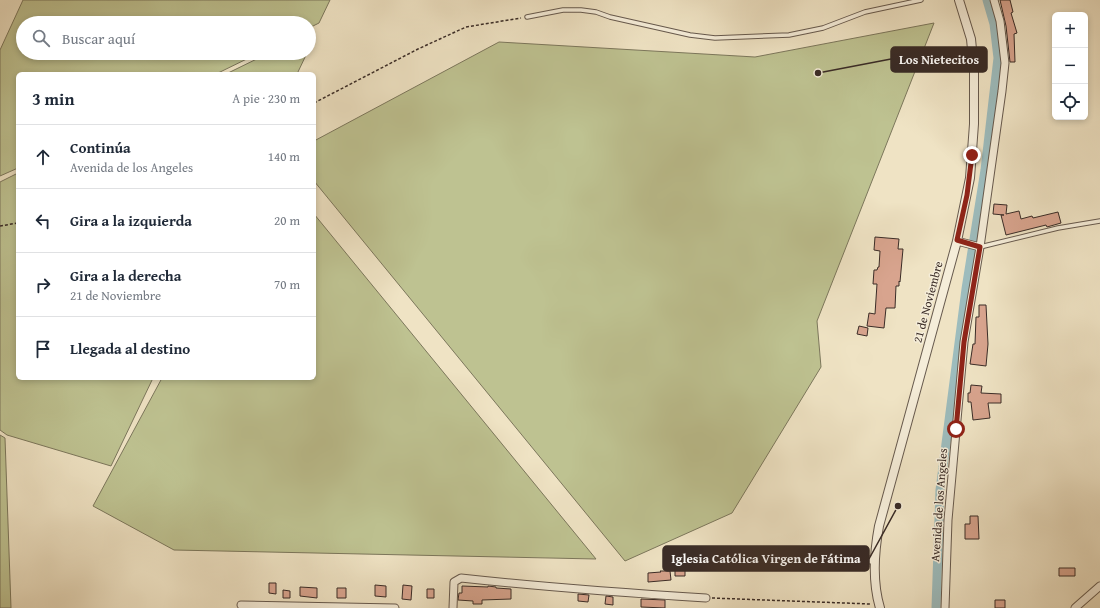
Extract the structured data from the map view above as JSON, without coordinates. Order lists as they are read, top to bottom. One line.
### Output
{"streets":{"street":["21 de Noviembre","Avenida de los Angeles"]},"places":["Los Nietecitos","Iglesia Católica Virgen de Fátima"],"page":{"map_buttons":["+","−"],"search":"Buscar aquí","heading":["3 min","A pie · 230 m"],"list":[["Continúa","Avenida de los Angeles","140 m"],["Gira a la izquierda","20 m"],["Gira a la derecha","21 de Noviembre","70 m"],"Llegada al destino"]}}
